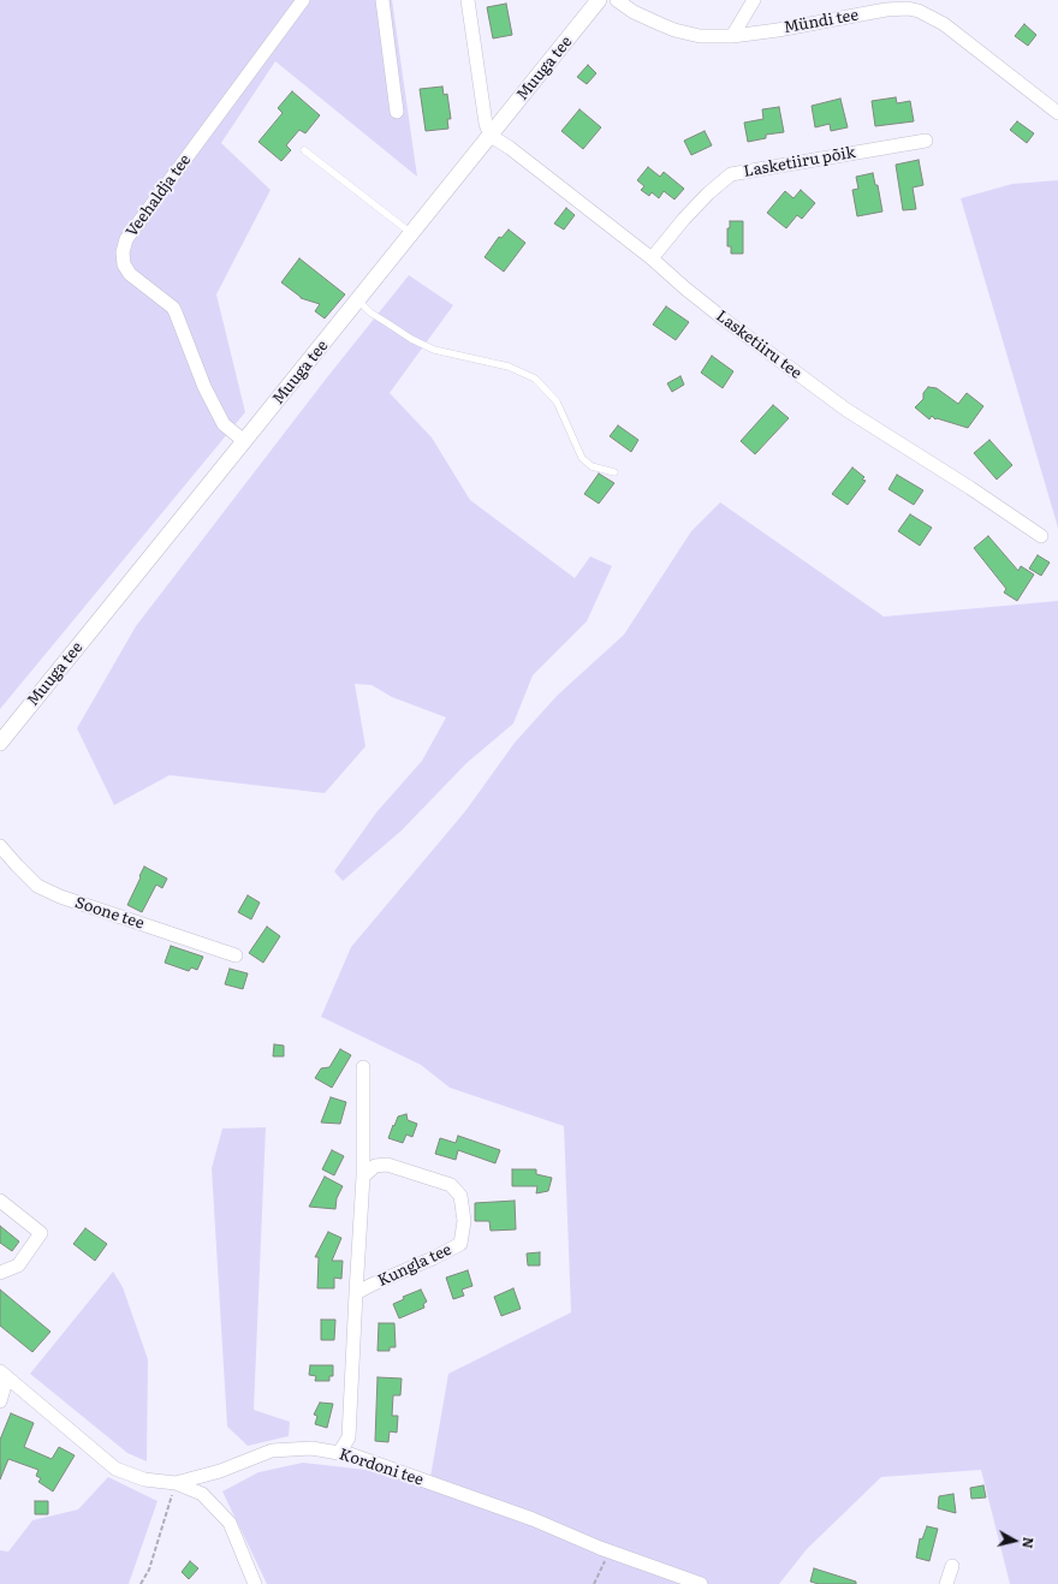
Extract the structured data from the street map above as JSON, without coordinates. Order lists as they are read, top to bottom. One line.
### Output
{"streets":{"street":["Mündi tee","Muuga tee","Lasketiiru põik","Veehaldja tee","Lasketiiru tee","Soone tee","Kungla tee","Kordoni tee"]},"crossings":[["Muuga tee","Veehaldja tee"],["Muuga tee","Lasketiiru tee"],["Lasketiiru põik","Lasketiiru tee"],["Kungla tee","Kordoni tee"]],"north":"right"}
